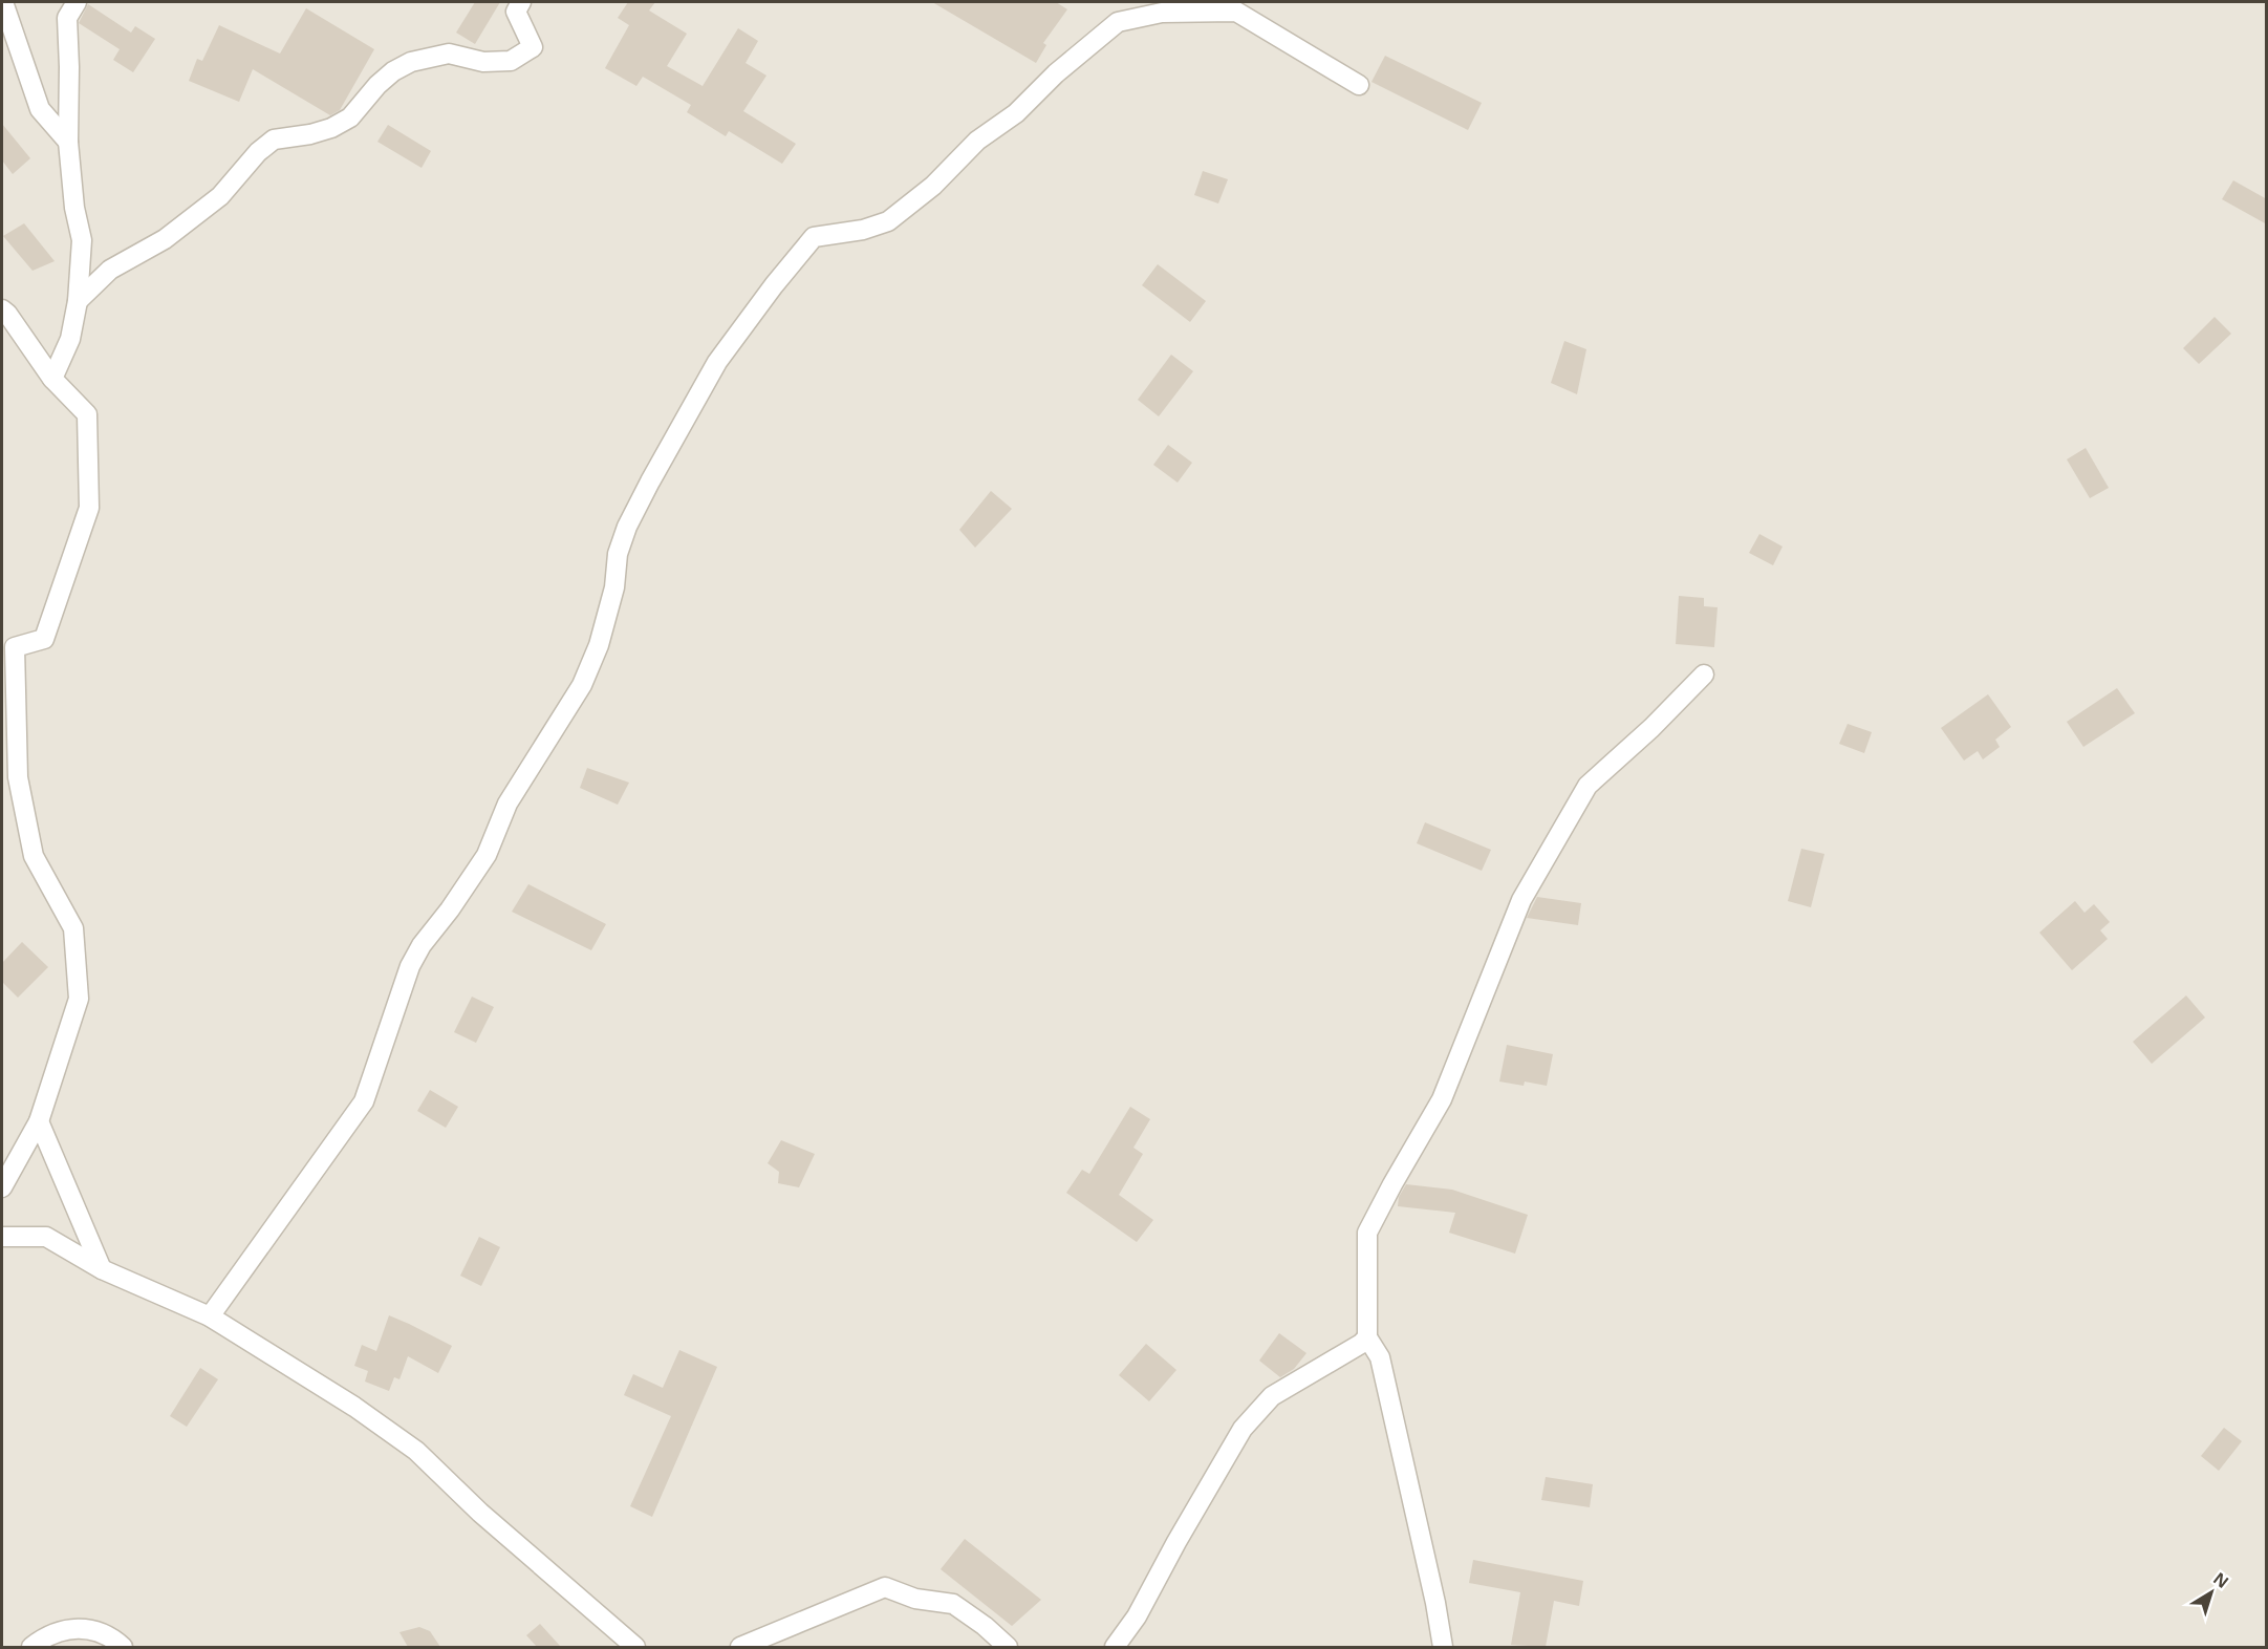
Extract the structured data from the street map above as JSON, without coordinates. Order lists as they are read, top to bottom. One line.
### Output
{"north":"top right"}
